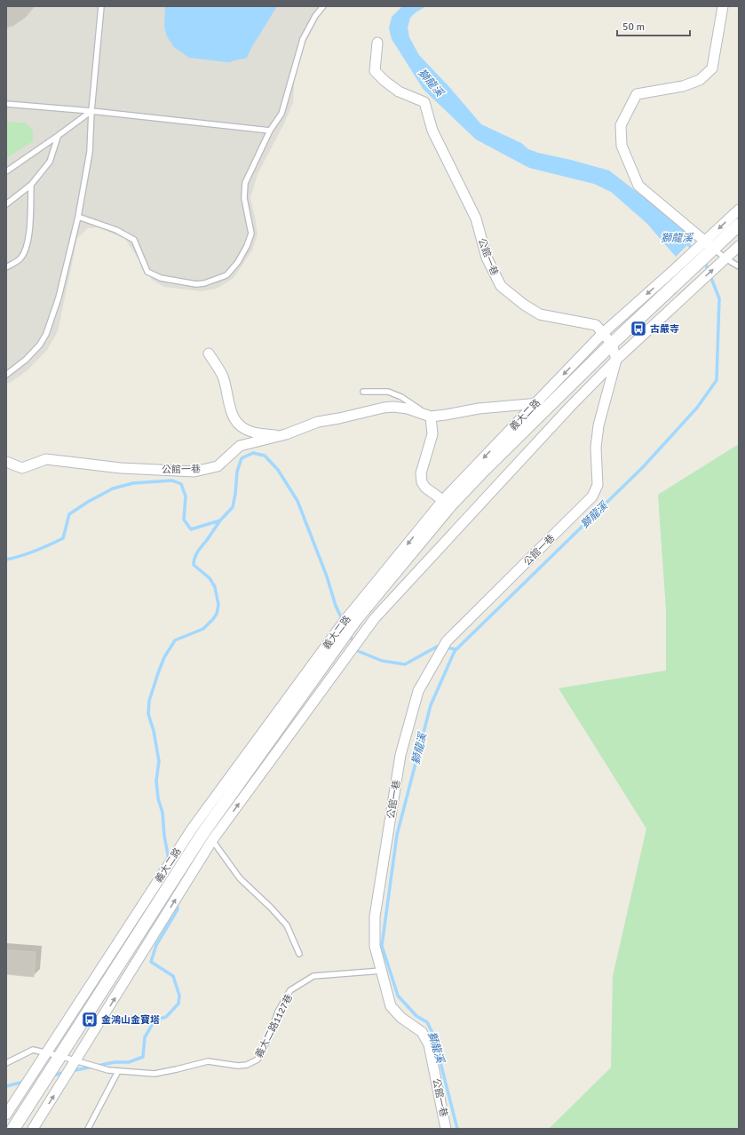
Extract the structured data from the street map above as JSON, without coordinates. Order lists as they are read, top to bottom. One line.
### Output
{"streets":{"street":["公館一巷","義大二路"],"lane":["義大二路1127巷"]},"crossings":[["公館一巷","義大二路"],["公館一巷","義大二路1127巷"],["義大二路","義大二路1127巷"]],"water":["獅龍溪"],"places":{"bus stop":["古嚴寺","金鴻山金寶塔"]},"scale_bar":"50 m"}
